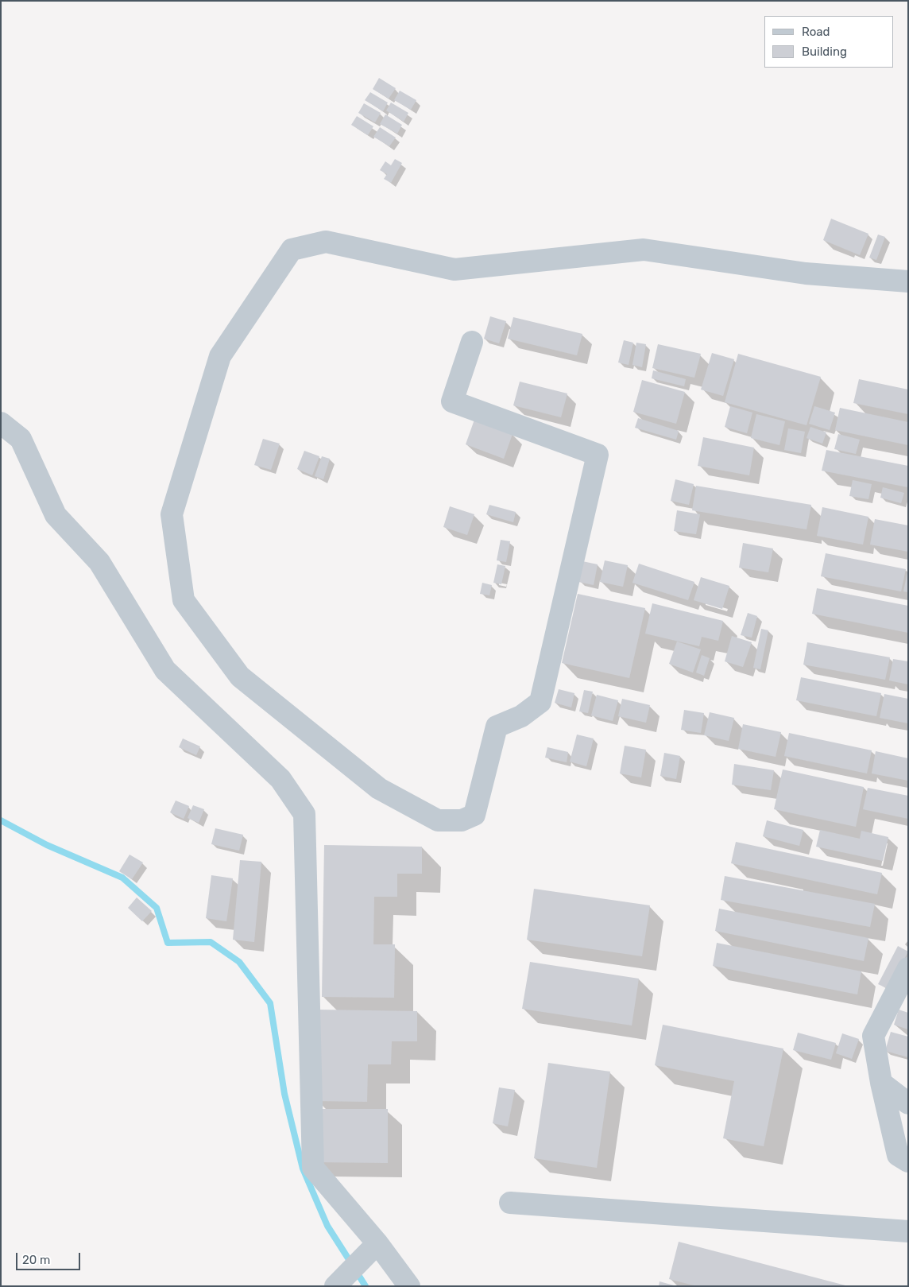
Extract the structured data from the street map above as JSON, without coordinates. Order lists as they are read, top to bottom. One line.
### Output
{"legend":["Road","Building"],"scale_bar":"20 m"}
